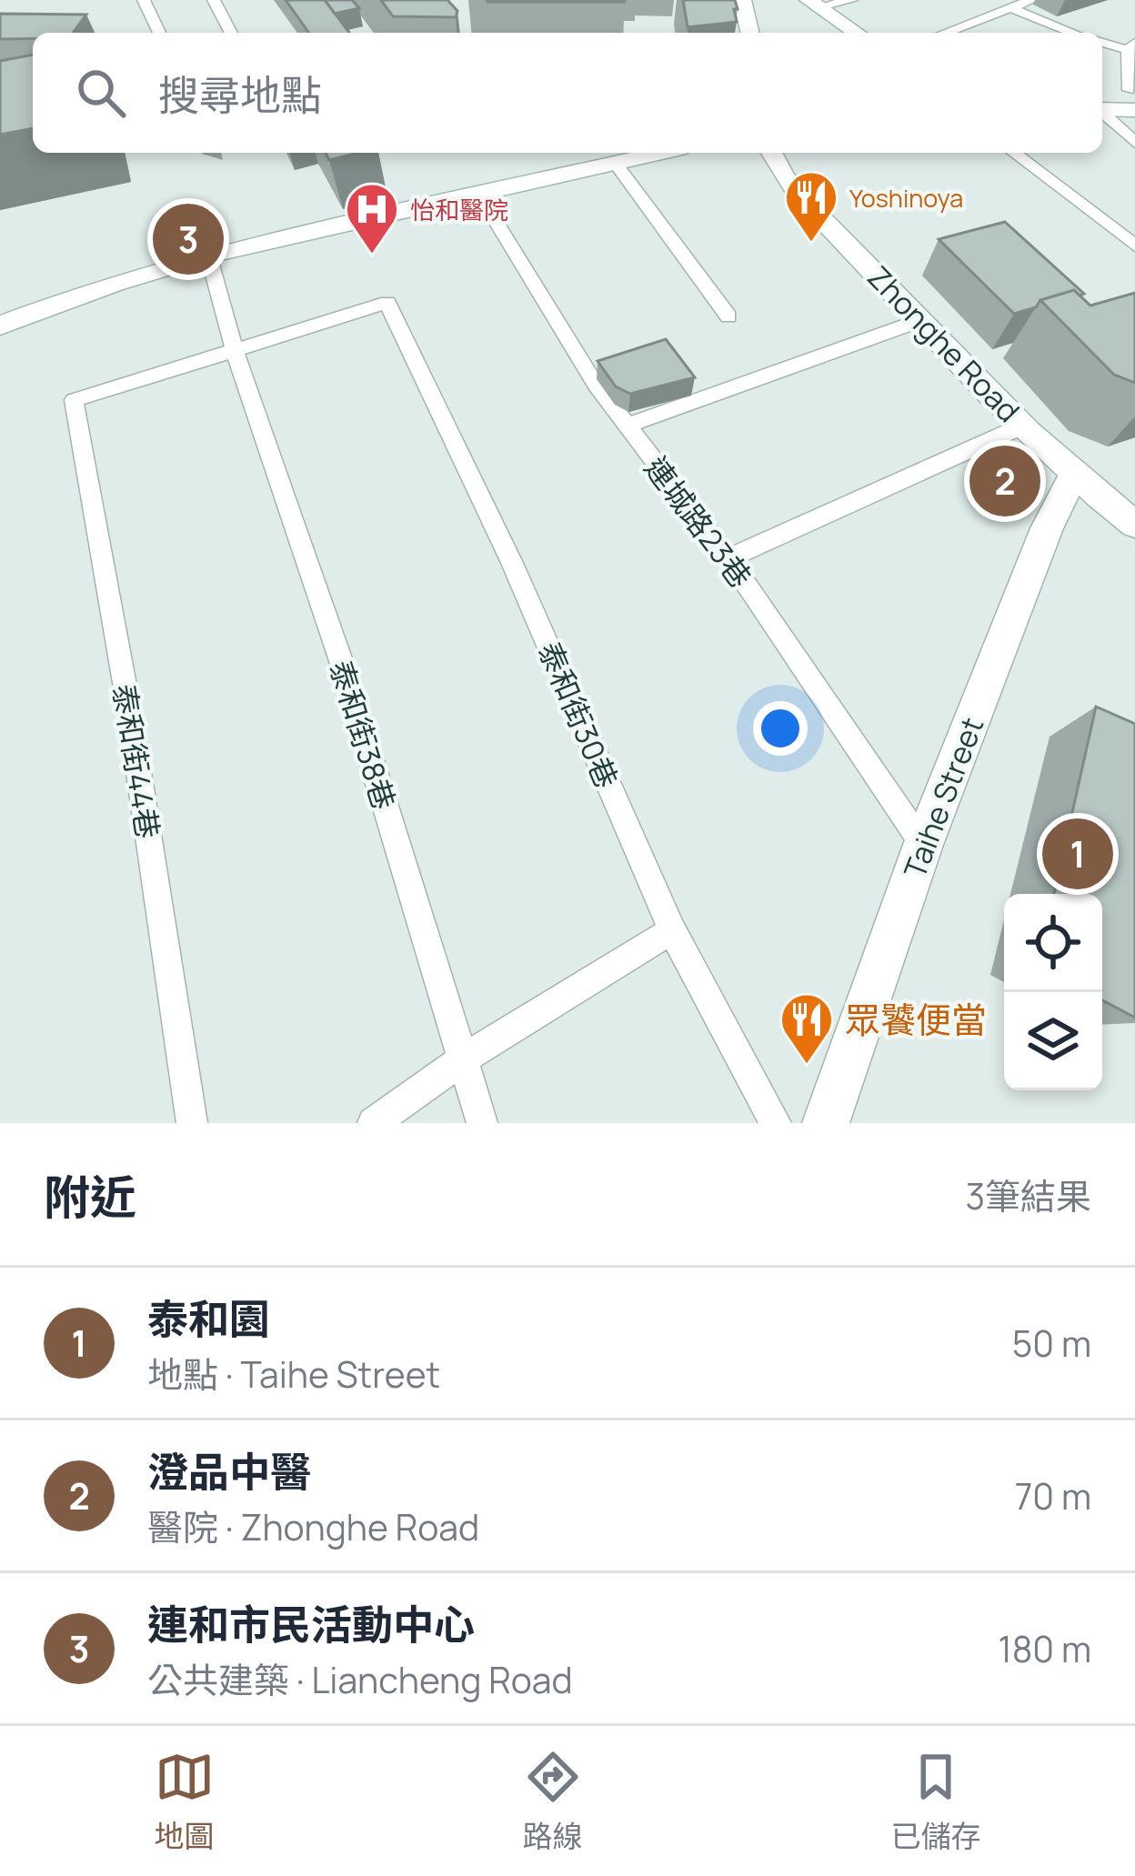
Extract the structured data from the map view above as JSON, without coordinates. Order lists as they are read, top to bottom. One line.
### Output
{"streets":{"street":["Zhonghe Road","Taihe Street"],"lane":["連城路23巷","泰和街30巷","泰和街38巷","泰和街44巷"]},"crossings":[["Zhonghe Road","Taihe Street"],["連城路23巷","Taihe Street"],["泰和街30巷","泰和街38巷"],["泰和街30巷","泰和街44巷"],["泰和街38巷","泰和街44巷"]],"places":{"restaurant":["Yoshinoya","眾饕便當"],"hospital":["怡和醫院"]},"page":{"search":"搜尋地點","pins":["3","2","1"],"heading":["附近","3筆結果"],"list":[{"mark":"1","name":"泰和園","note":"地點 · Taihe Street","value":"50 m"},{"mark":"2","name":"澄品中醫","note":"醫院 · Zhonghe Road","value":"70 m"},{"mark":"3","name":"連和市民活動中心","note":"公共建築 · Liancheng Road","value":"180 m"}],"nav":["地圖","路線","已儲存"]}}
